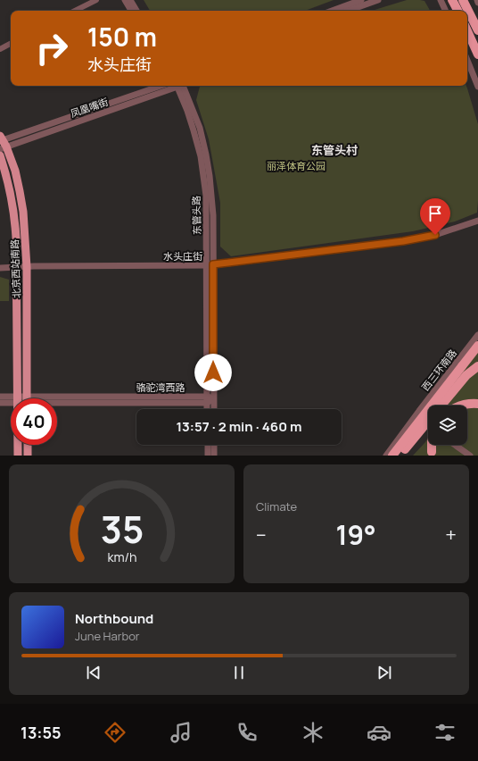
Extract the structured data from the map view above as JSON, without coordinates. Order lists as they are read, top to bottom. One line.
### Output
{"streets":{"main road":["北京西站南路"],"street":["凤凰嘴街","东管头路","水头庄街","西三环南路","骆驼湾西路"]},"crossings":[["凤凰嘴街","北京西站南路"],["东管头路","水头庄街"],["东管头路","骆驼湾西路"],["水头庄街","北京西站南路"]],"districts":["东管头村"],"parks":["丽泽体育公园"],"page":{"turn":["150 m","水头庄街"],"limit":"40","trip":"13:57 · 2 min · 460 m","tile":"Climate","heat":["−","19°","+"],"song":["Northbound","June Harbor"],"tabs":"13:55","gauge":["35","km/h"]}}
